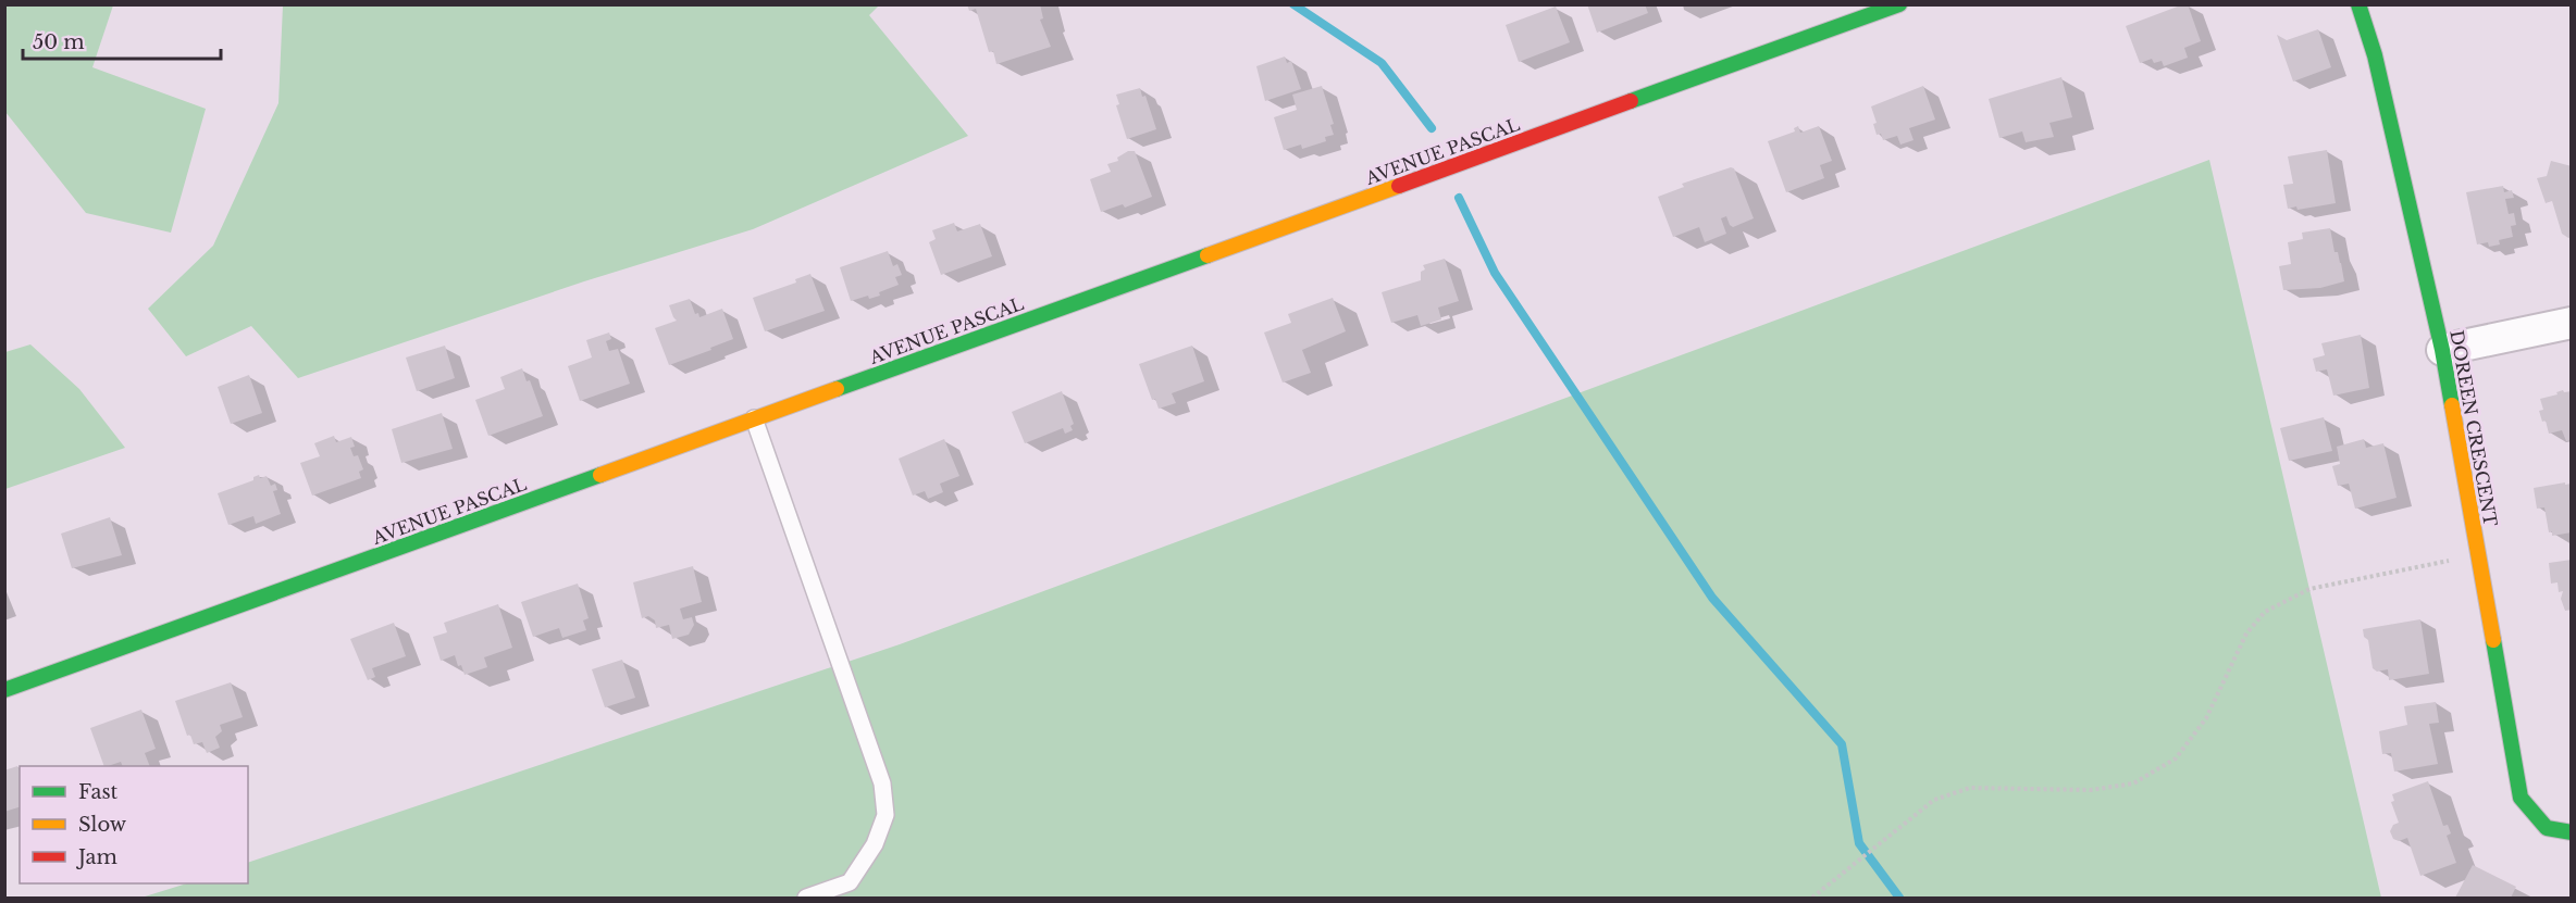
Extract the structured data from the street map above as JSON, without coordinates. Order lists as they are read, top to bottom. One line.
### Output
{"streets":{"street":["AVENUE PASCAL","DOREEN CRESCENT"]},"legend":["Fast","Slow","Jam"],"scale_bar":"50 m"}
